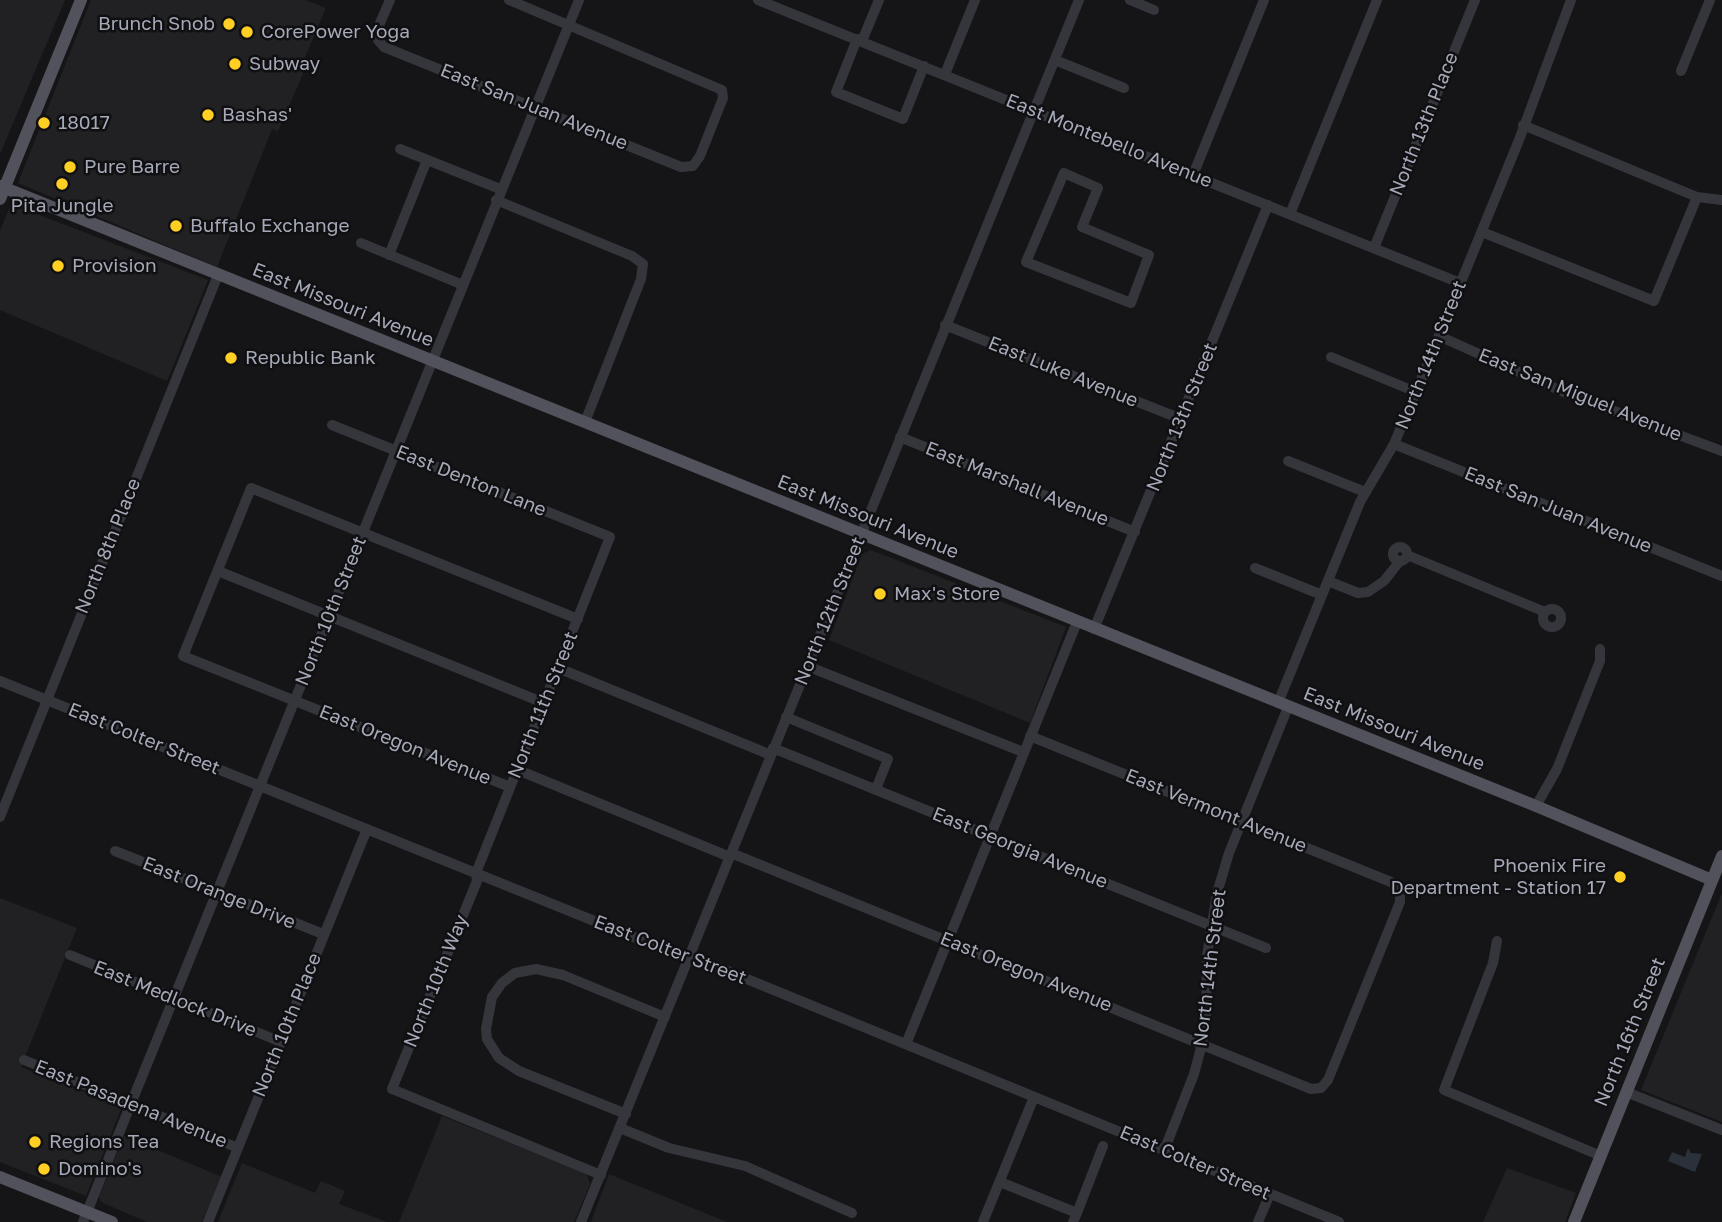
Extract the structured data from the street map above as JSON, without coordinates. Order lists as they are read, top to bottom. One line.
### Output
{"streets":{"main road":["East Missouri Avenue","North 16th Street"],"street":["East San Juan Avenue","North 13th Place","East Montebello Avenue","North 14th Street","East Luke Avenue","East San Miguel Avenue","North 13th Street","East Denton Lane","East Marshall Avenue","North 8th Place","North 10th Street","North 12th Street","North 11th Street","East Colter Street","East Oregon Avenue","East Vermont Avenue","East Georgia Avenue","East Orange Drive","North 10th Way","East Medlock Drive","North 10th Place","East Pasadena Avenue"]},"crossings":[["East San Juan Avenue","North 14th Street"],["East San Juan Avenue","North 10th Street"],["North 13th Place","East Montebello Avenue"],["East Montebello Avenue","North 14th Street"],["East Montebello Avenue","North 13th Street"],["East Montebello Avenue","North 12th Street"],["East Missouri Avenue","North 14th Street"],["East Missouri Avenue","North 13th Street"],["East Missouri Avenue","North 8th Place"],["East Missouri Avenue","North 10th Street"],["East Missouri Avenue","North 12th Street"],["East Missouri Avenue","North 16th Street"],["North 14th Street","East San Miguel Avenue"],["North 14th Street","East Colter Street"],["North 14th Street","East Oregon Avenue"],["North 14th Street","East Vermont Avenue"],["North 14th Street","East Georgia Avenue"],["East Luke Avenue","North 13th Street"],["East Luke Avenue","North 12th Street"],["North 13th Street","East Marshall Avenue"],["East Denton Lane","North 10th Street"],["East Denton Lane","North 11th Street"],["East Marshall Avenue","North 12th Street"],["North 8th Place","East Colter Street"],["North 10th Street","East Colter Street"],["North 10th Street","East Oregon Avenue"],["North 10th Street","East Orange Drive"],["North 10th Street","East Medlock Drive"],["North 10th Street","East Pasadena Avenue"],["North 12th Street","East Colter Street"],["North 12th Street","East Oregon Avenue"],["North 12th Street","East Georgia Avenue"],["North 12th Street","North 10th Way"],["North 11th Street","East Colter Street"],["North 11th Street","East Oregon Avenue"],["North 11th Street","East Georgia Avenue"],["North 11th Street","North 10th Way"],["East Colter Street","North 10th Way"],["East Colter Street","North 10th Place"],["East Oregon Avenue","East Vermont Avenue"],["East Orange Drive","North 10th Place"],["East Medlock Drive","North 10th Place"],["North 10th Place","East Pasadena Avenue"]],"places":["Brunch Snob","CorePower Yoga","Subway","Bashas'","18017","Pure Barre","Pita Jungle","Buffalo Exchange","Provision","Republic Bank","Max's Store","Phoenix Fire Department - Station 17","Regions Tea","Domino's"]}
